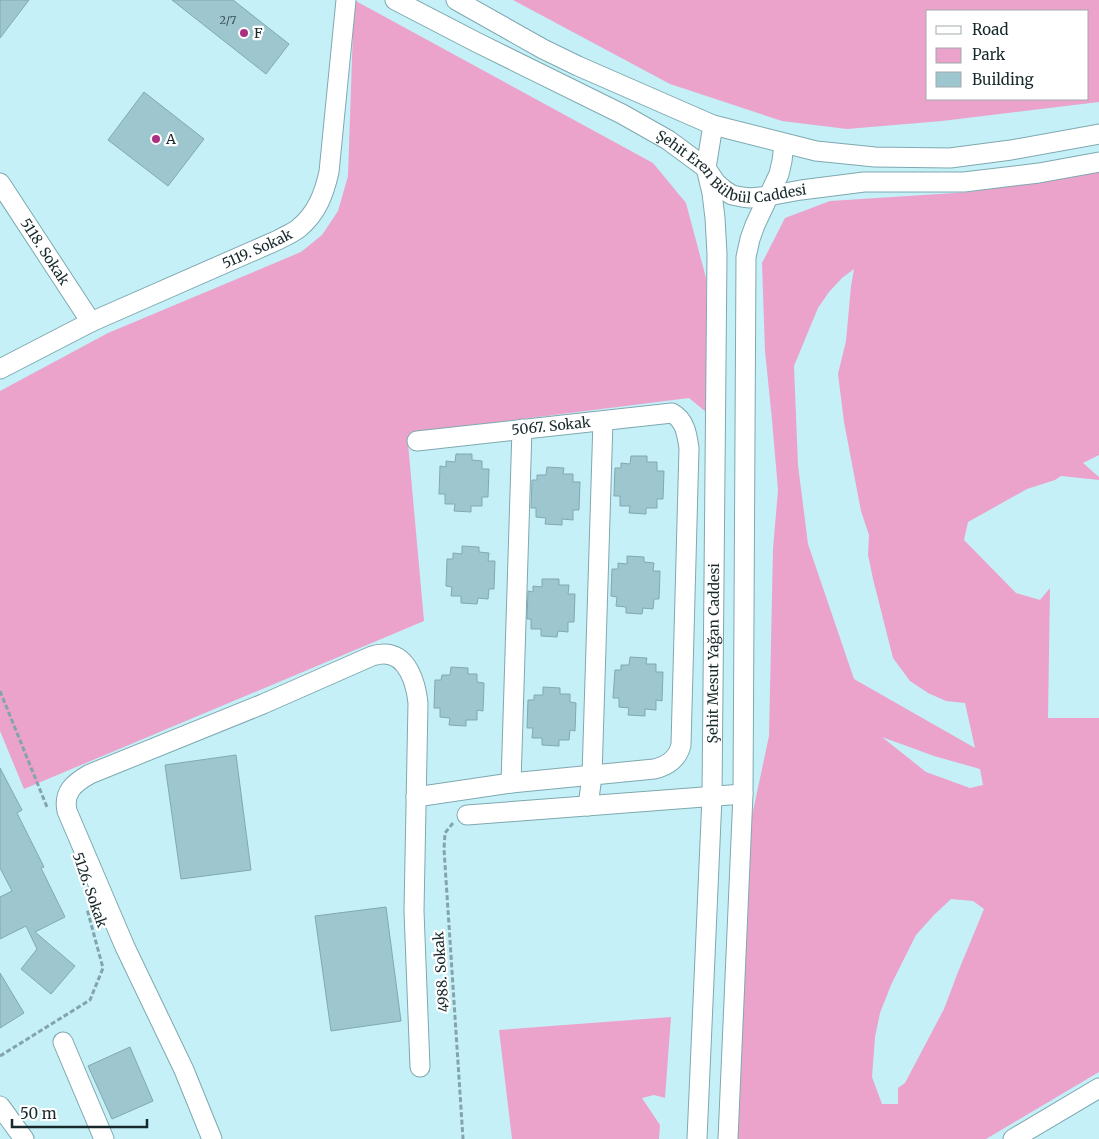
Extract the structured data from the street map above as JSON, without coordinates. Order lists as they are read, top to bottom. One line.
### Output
{"streets":{"street":["Şehit Eren Bülbül Caddesi","5119. Sokak","5118. Sokak","5067. Sokak","Şehit Mesut Yağan Caddesi"],"path":["5126. Sokak","4988. Sokak"]},"crossings":[["Şehit Eren Bülbül Caddesi","Şehit Mesut Yağan Caddesi"],["5119. Sokak","5118. Sokak"]],"places":["F","A"],"house_numbers":["2/7"],"legend":["Road","Park","Building"],"scale_bar":"50 m"}
